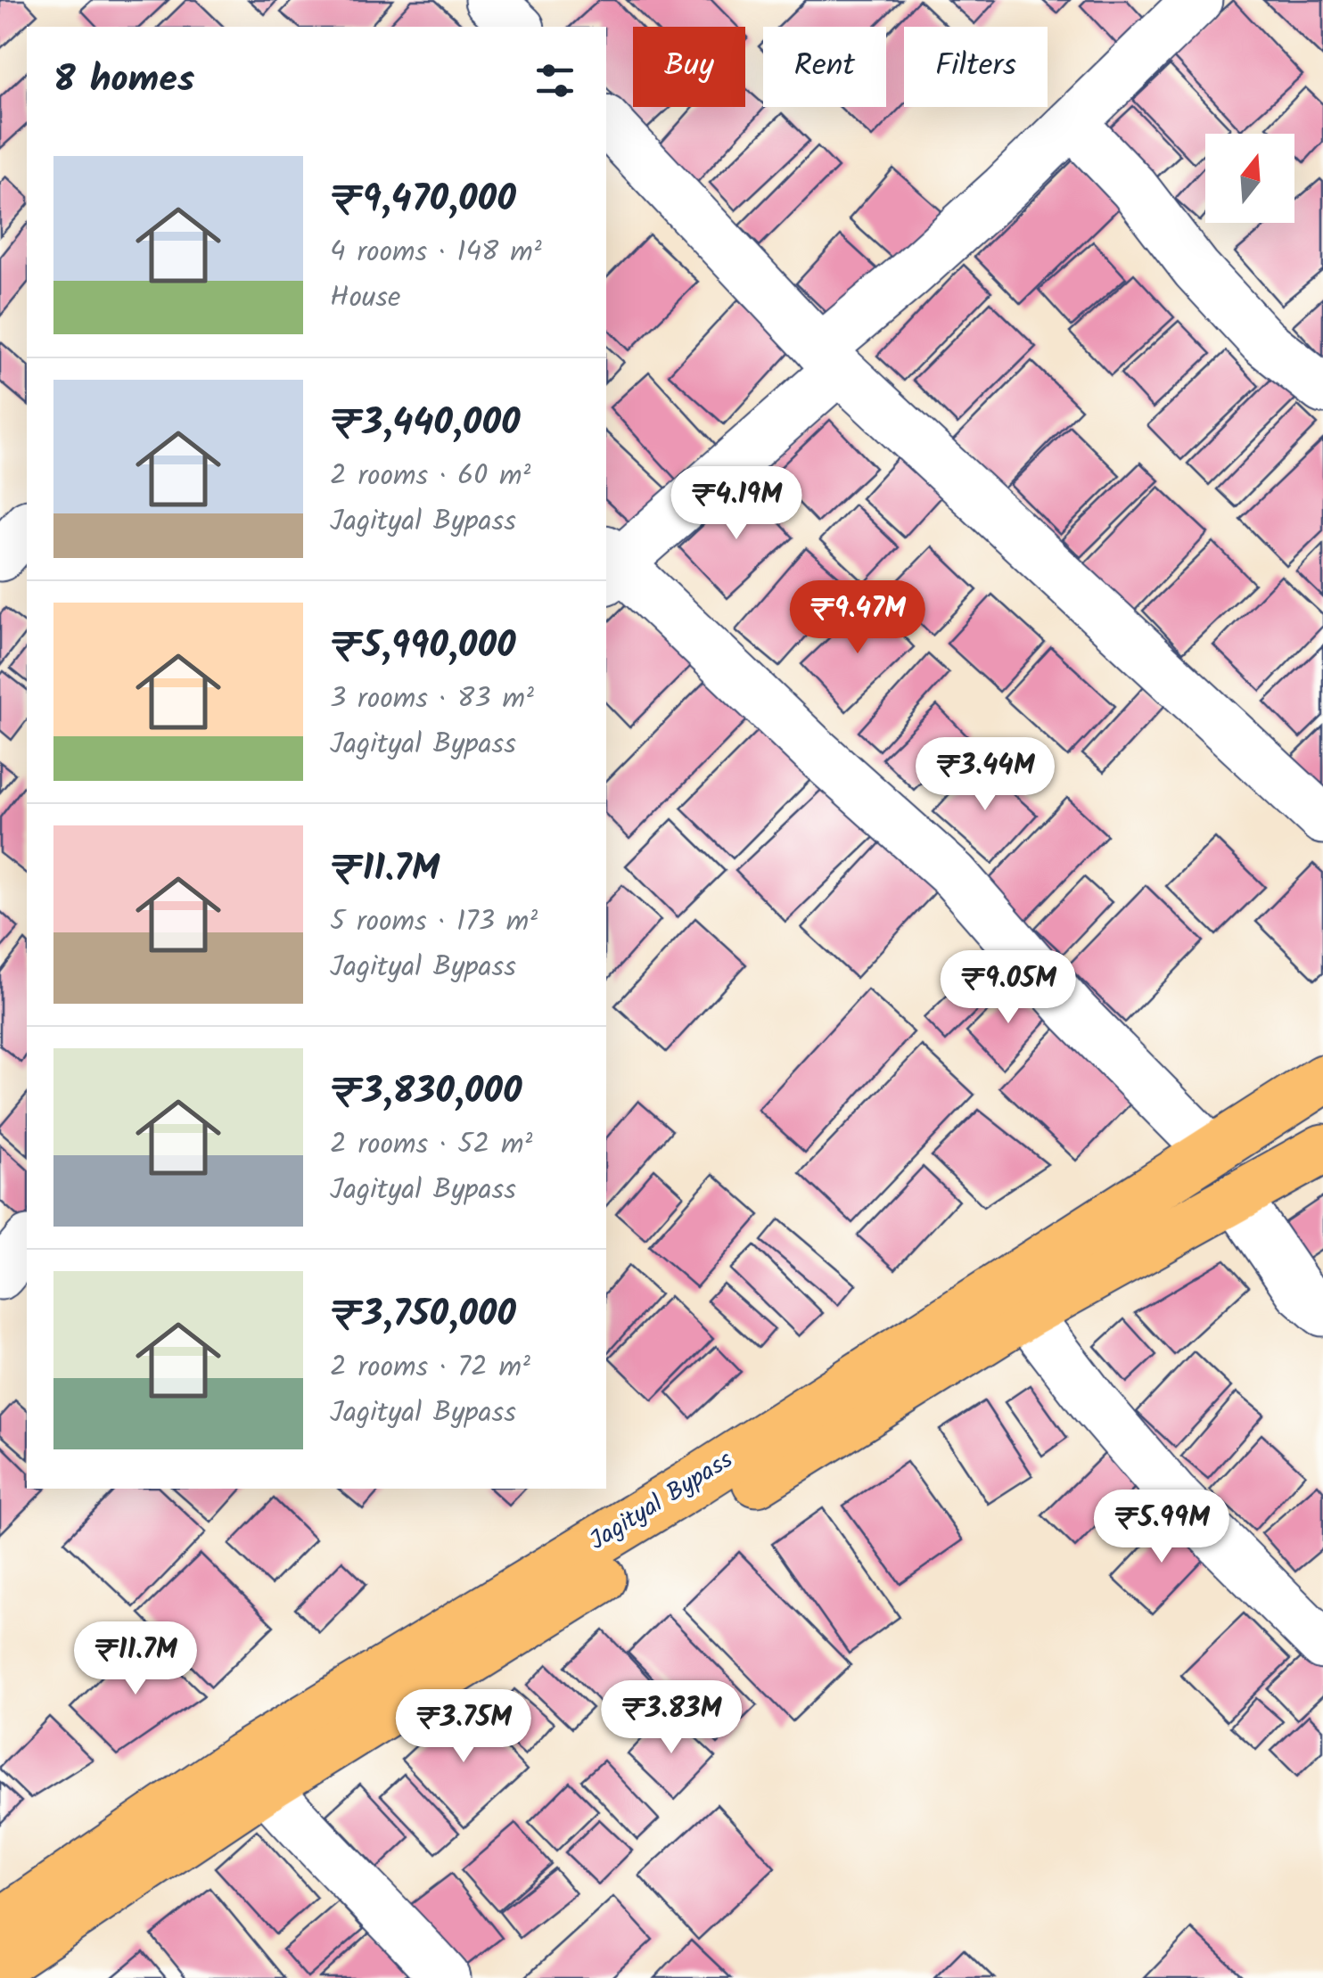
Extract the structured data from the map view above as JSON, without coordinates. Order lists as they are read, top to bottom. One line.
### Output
{"streets":{"main road":["Jagityal Bypass"]},"north":"top","page":{"chip":["Buy","Rent","Filters"],"heading":"8 homes","list":[{"name":"₹9,470,000","note":"4 rooms · 148 m² · House"},{"name":"₹3,440,000","note":"2 rooms · 60 m² · Jagityal Bypass"},{"name":"₹5,990,000","note":"3 rooms · 83 m² · Jagityal Bypass"},{"name":"₹11.7M","note":"5 rooms · 173 m² · Jagityal Bypass"},{"name":"₹3,830,000","note":"2 rooms · 52 m² · Jagityal Bypass"},{"name":"₹3,750,000","note":"2 rooms · 72 m² · Jagityal Bypass"}],"price":["₹4.19M","₹9.47M","₹3.44M","₹9.05M","₹5.99M","₹11.7M","₹3.83M","₹3.75M"]}}
